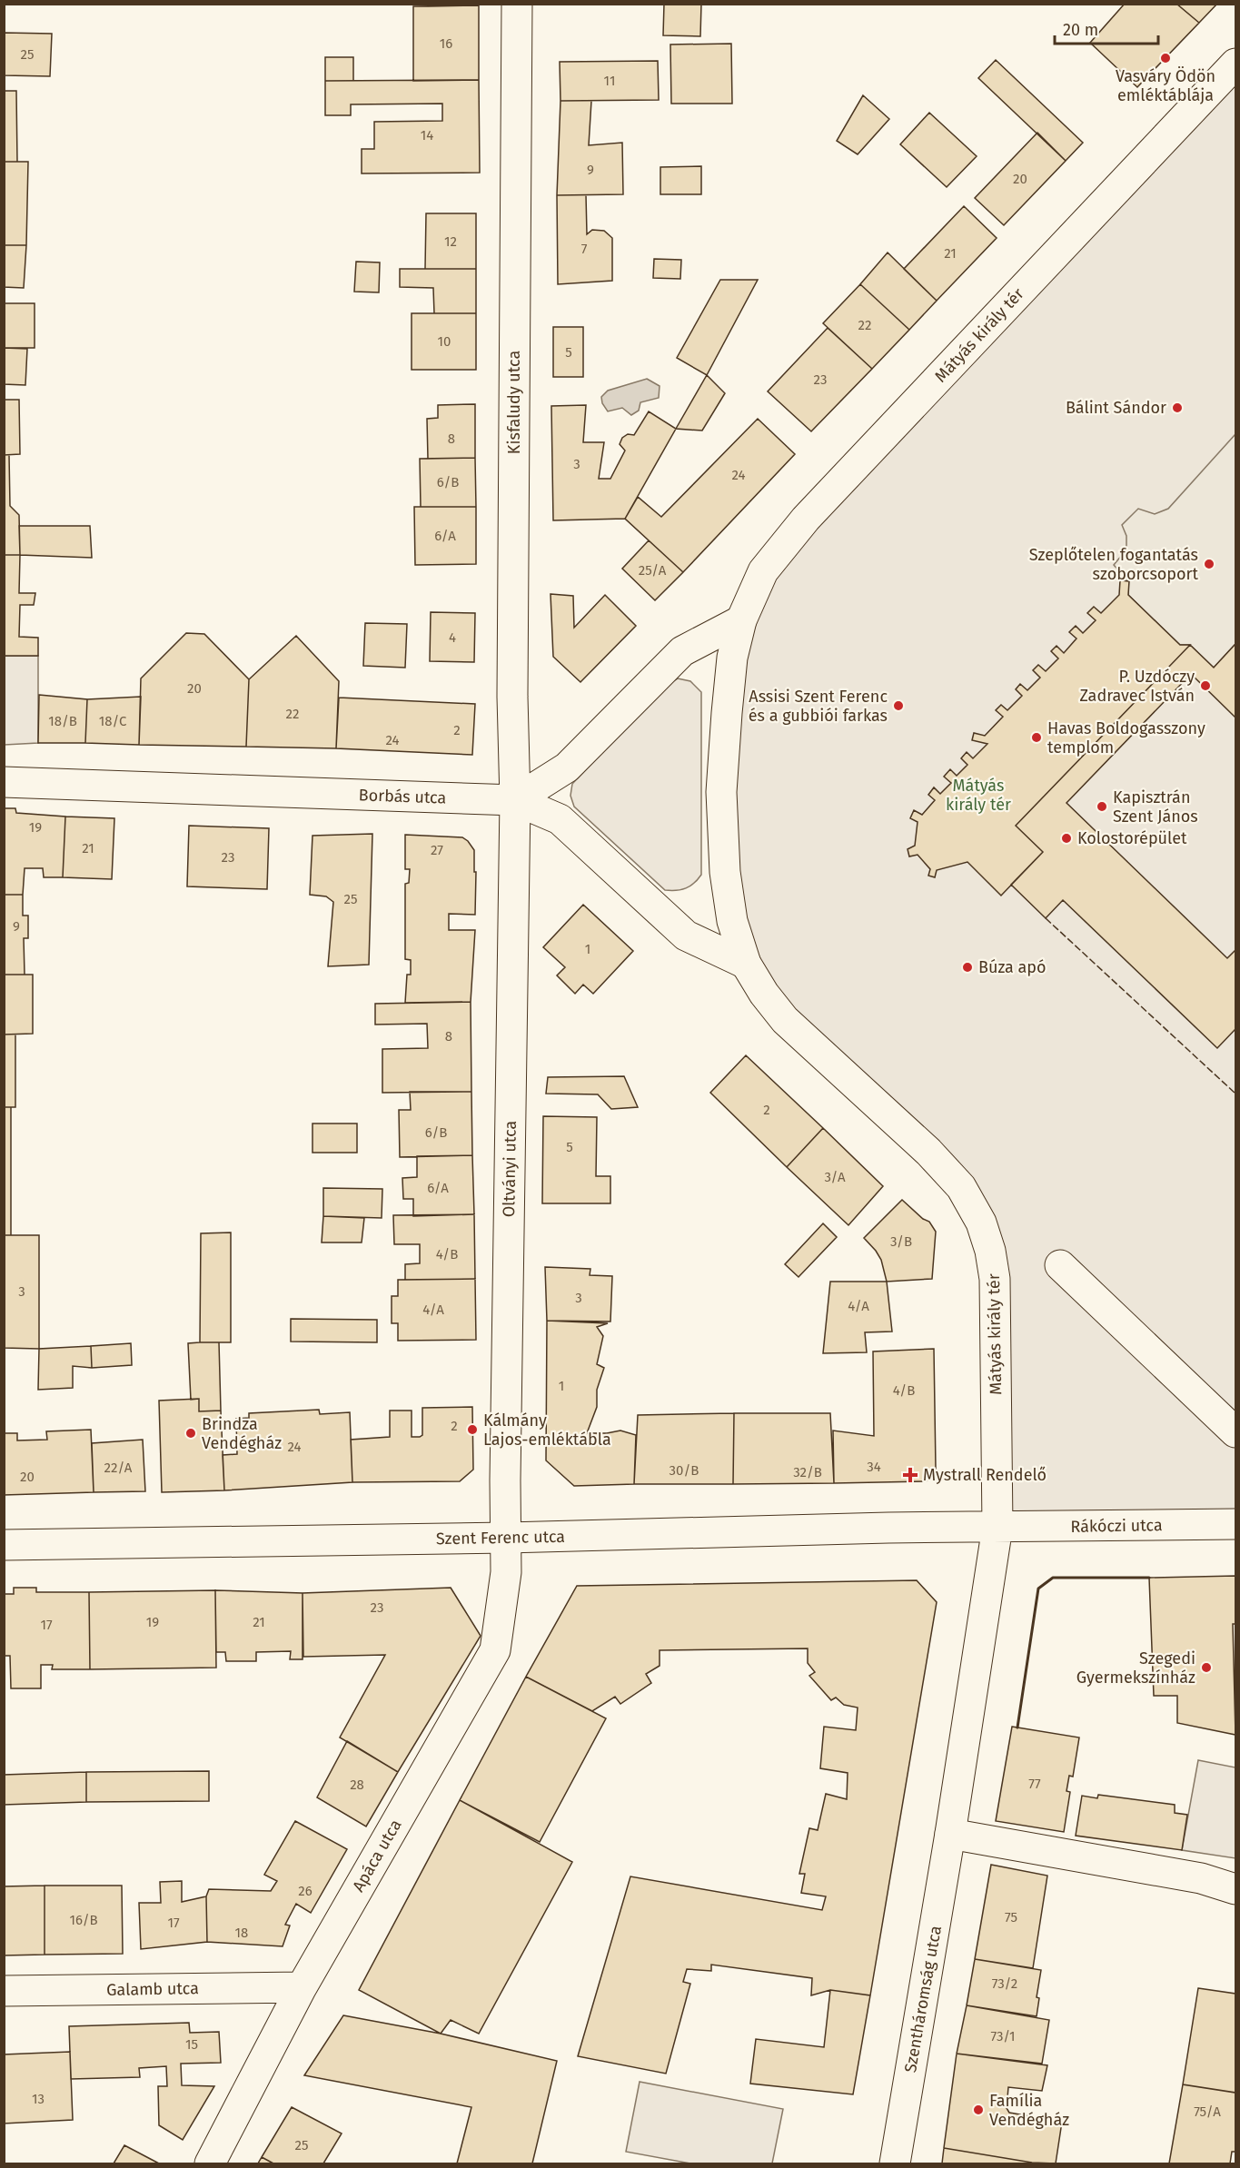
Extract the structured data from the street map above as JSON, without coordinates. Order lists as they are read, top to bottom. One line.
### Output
{"streets":{"street":["Mátyás király tér","Kisfaludy utca","Borbás utca","Oltványi utca","Rákóczi utca","Szent Ferenc utca","Apáca utca","Galamb utca","Szentháromság utca"]},"crossings":[["Mátyás király tér","Borbás utca"],["Mátyás király tér","Rákóczi utca"],["Mátyás király tér","Szent Ferenc utca"],["Mátyás király tér","Szentháromság utca"],["Kisfaludy utca","Borbás utca"],["Kisfaludy utca","Oltványi utca"],["Borbás utca","Oltványi utca"],["Oltványi utca","Szent Ferenc utca"],["Oltványi utca","Apáca utca"],["Rákóczi utca","Szent Ferenc utca"],["Rákóczi utca","Szentháromság utca"],["Szent Ferenc utca","Apáca utca"],["Szent Ferenc utca","Szentháromság utca"],["Apáca utca","Galamb utca"]],"parks":["Mátyás király tér"],"places":{"other":["Vasváry Ödön emléktáblája","Bálint Sándor","Szeplőtelen fogantatás szoborcsoport","P. Uzdóczy Zadravec István","Assisi Szent Ferenc és a gubbiói farkas","Havas Boldogasszony templom","Kapisztrán Szent János","Kolostorépület","Búza apó","Kálmány Lajos-emléktábla","Brindza Vendégház","Szegedi Gyermekszínház","Família Vendégház"],"health":["Mystrall Rendelő"]},"house_numbers":["16","25","11","14","9","20","12","7","21","22","10","5","23","8","3","24","6/B","6/A","25/A","4","20","22","18/B","18/C","2","24","19","21","27","23","25","9","1","8","2","6/B","5","3/A","6/A","3/B","4/B","3","3","4/A","4/A","1","4/B","2","24","34","22/A","30/B","32/B","20","23","19","21","17","77","28","26","75","16/B","17","18","73/2","73/1","15","13","75/A","25"],"scale_bar":"20 m"}
